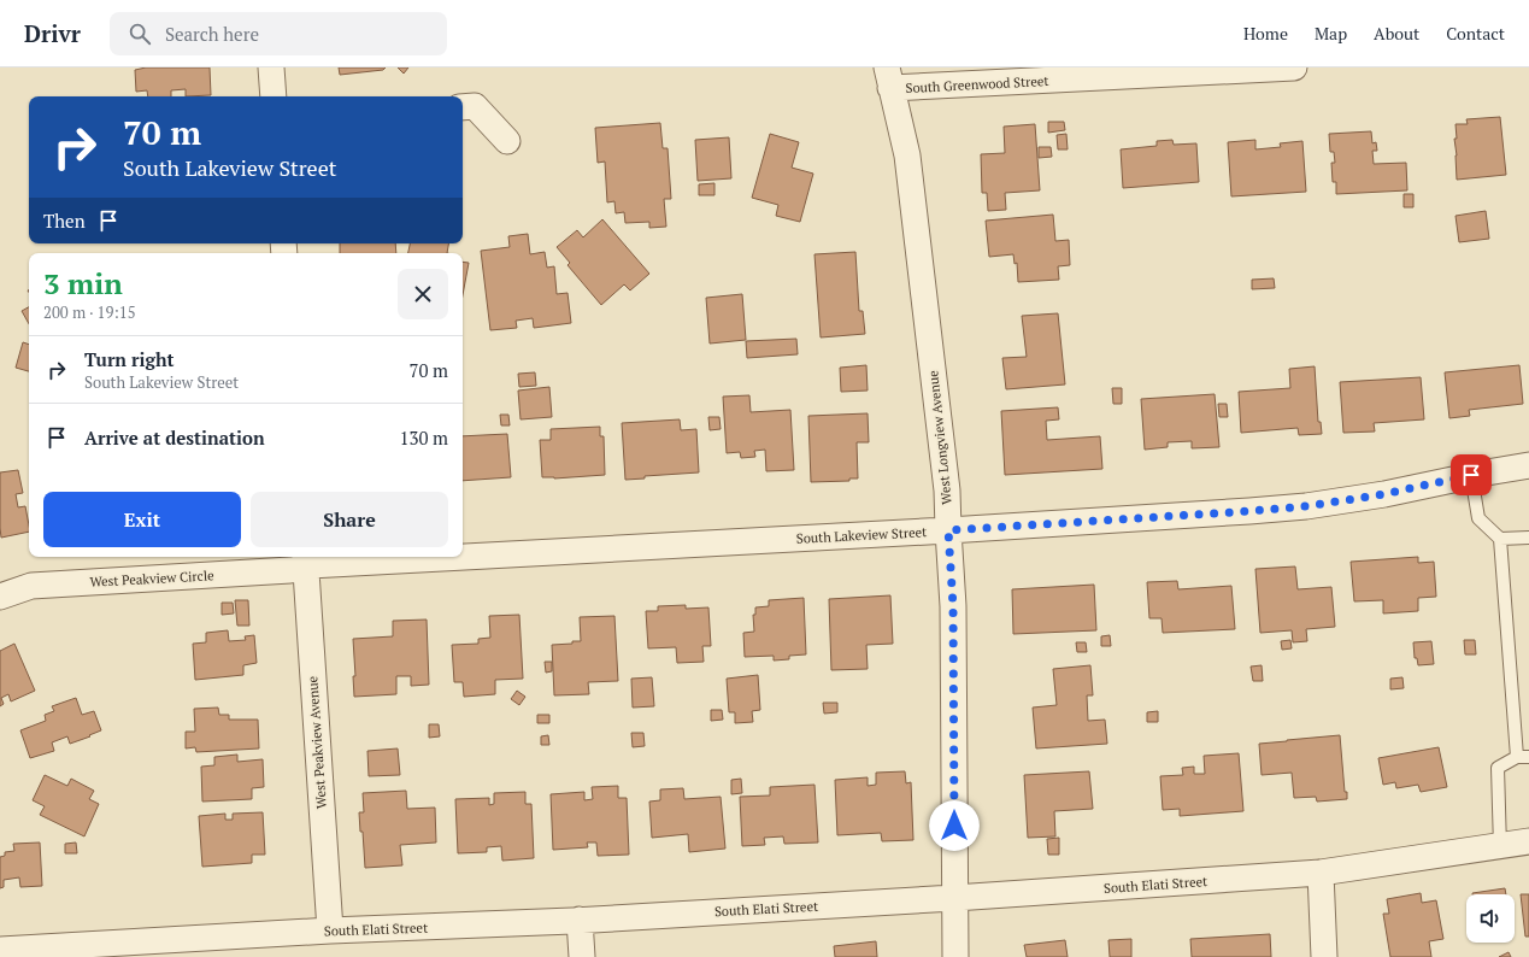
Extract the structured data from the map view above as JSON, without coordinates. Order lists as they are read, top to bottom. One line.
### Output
{"streets":{"street":["South Greenwood Street","West Longview Avenue","South Lakeview Street","West Peakview Circle","West Peakview Avenue","South Elati Street"]},"crossings":[["South Greenwood Street","West Longview Avenue"],["West Longview Avenue","South Lakeview Street"],["West Longview Avenue","South Elati Street"],["South Lakeview Street","West Peakview Circle"],["South Lakeview Street","West Peakview Avenue"],["West Peakview Circle","West Peakview Avenue"],["West Peakview Avenue","South Elati Street"]],"page":{"header":"Drivr","search":"Search here","nav":["Home","Map","About","Contact"],"turn":["70 m","South Lakeview Street"],"then":"Then","heading":["3 min","200 m · 19:15"],"list":[{"name":"Turn right","note":"South Lakeview Street","value":"70 m"},{"name":"Arrive at destination","value":"130 m"}],"buttons":["Exit","Share"]}}
